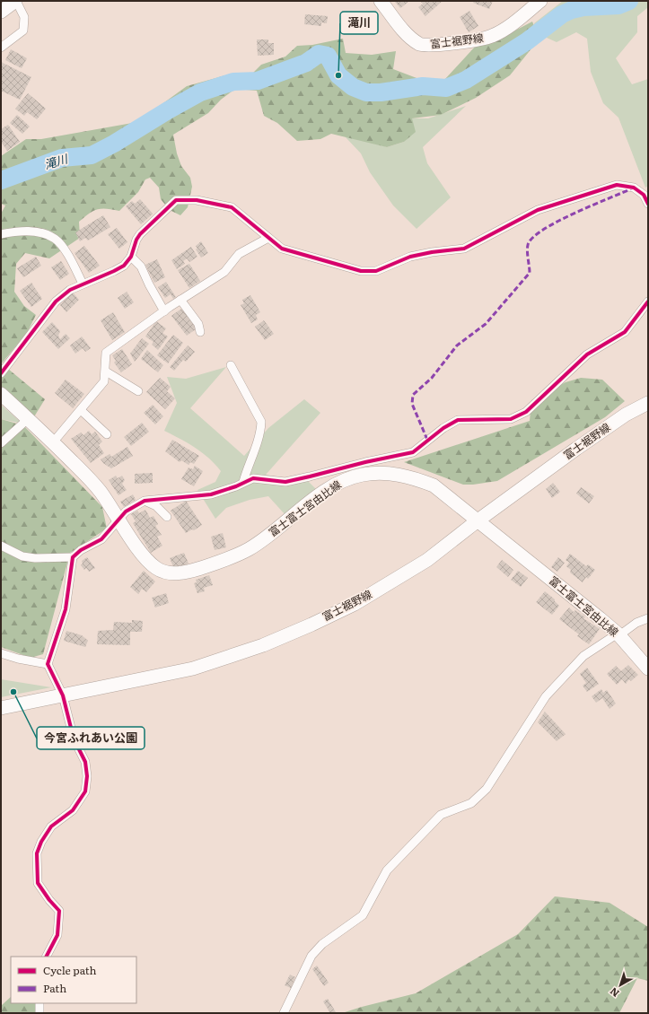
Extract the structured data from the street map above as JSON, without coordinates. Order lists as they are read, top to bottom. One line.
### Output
{"streets":{"main road":["富士裾野線","富士富士宮由比線"]},"crossings":[["富士裾野線","富士富士宮由比線"]],"water":["滝川"],"places":["滝川","今宮ふれあい公園"],"legend":["Cycle path","Path"],"north":"bottom left"}
